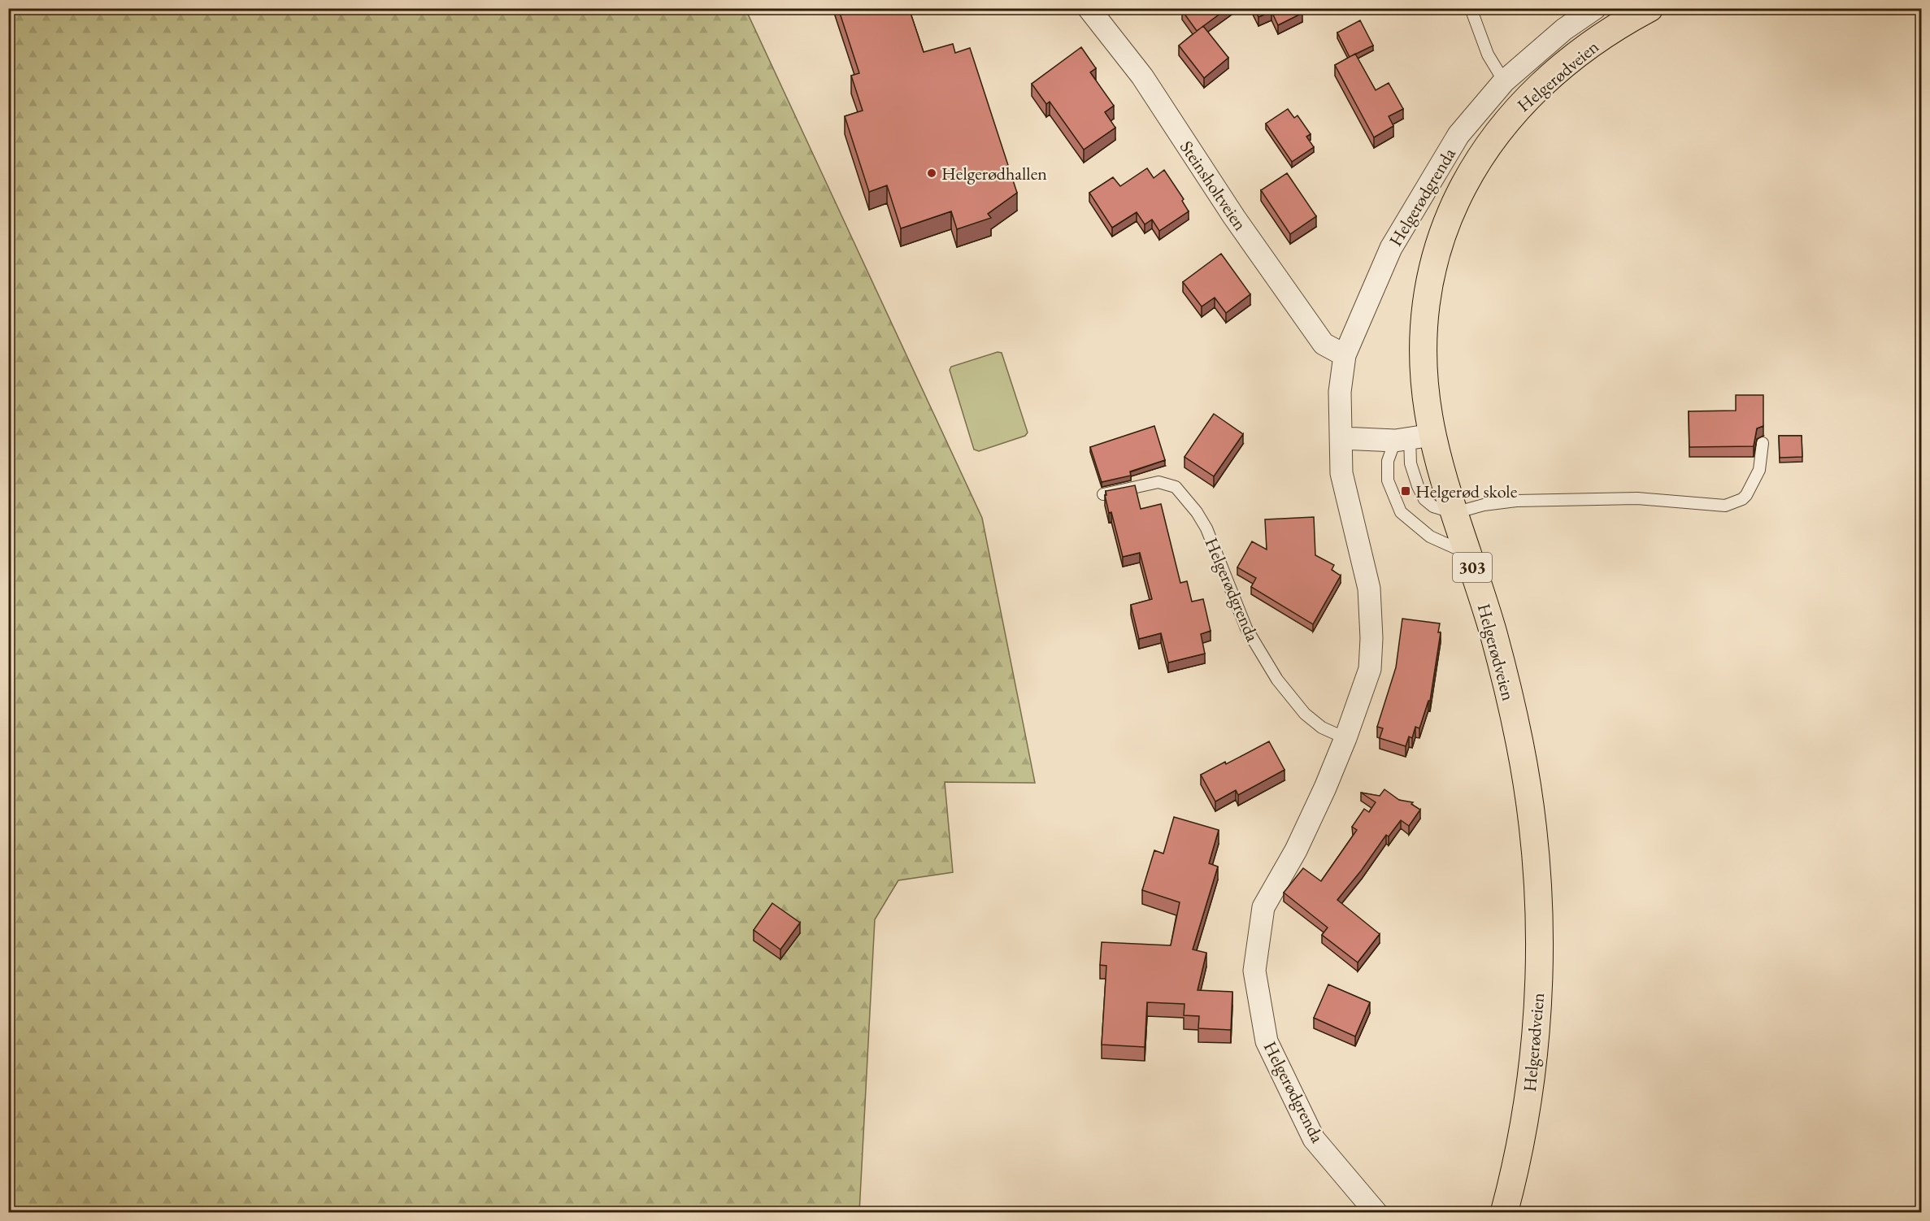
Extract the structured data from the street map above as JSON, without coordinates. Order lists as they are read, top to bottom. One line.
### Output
{"streets":{"main road":["Helgerødveien","303"],"street":["Steinsholtveien","Helgerødgrenda"]},"crossings":[["Steinsholtveien","Helgerødgrenda"]],"places":{"other":["Helgerødhallen"],"transit":["Helgerød skole"]}}
